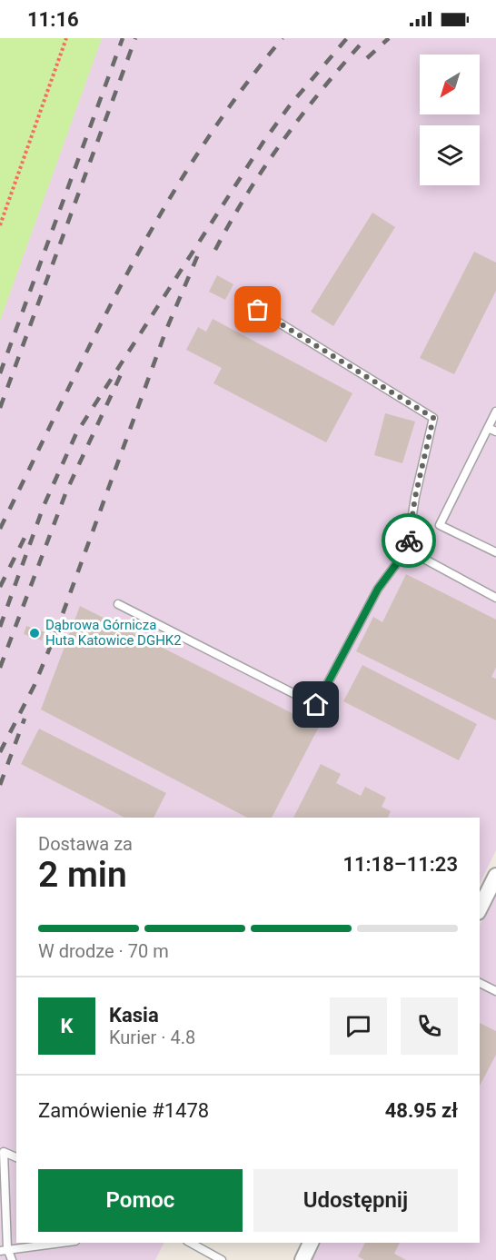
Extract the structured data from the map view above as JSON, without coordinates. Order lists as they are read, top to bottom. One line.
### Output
{"places":["Dąbrowa Górnicza Huta Katowice DGHK2"],"north":"bottom left","page":{"status":"11:16","heading":["2 min","Dostawa za","11:18–11:23"],"panel":["Kasia","Kurier · 4.8","Zamówienie #1478","48.95 zł"],"bar":"W drodze · 70 m","round":"K","buttons":["Pomoc","Udostępnij"]}}
